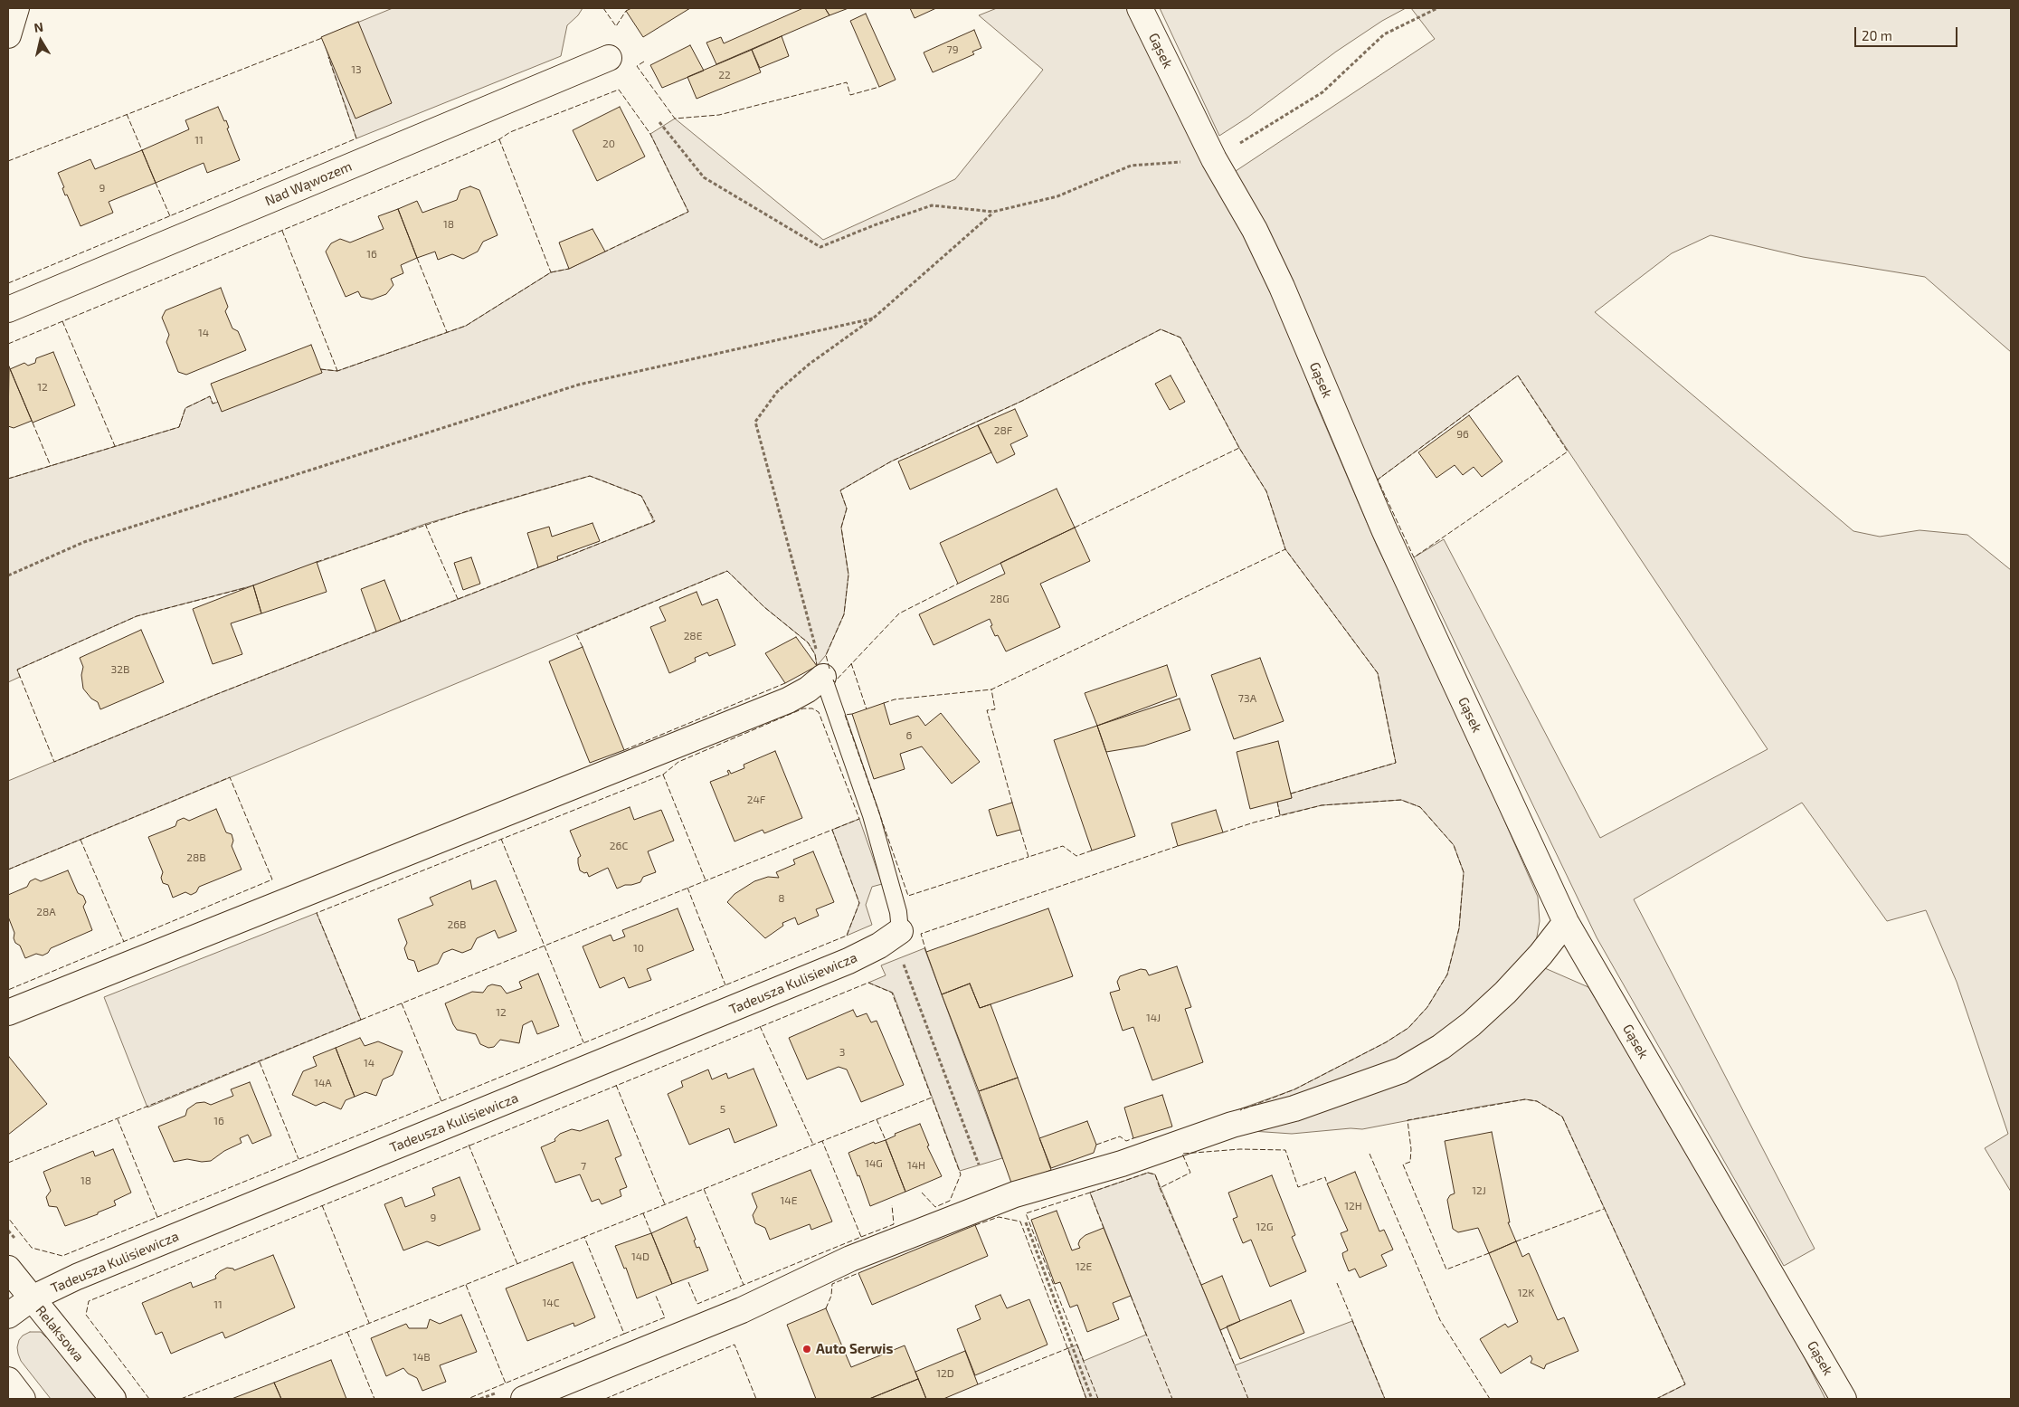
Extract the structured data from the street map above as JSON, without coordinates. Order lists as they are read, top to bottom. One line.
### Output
{"streets":{"street":["Gąsek","Nad Wąwozem","Tadeusza Kulisiewicza","Relaksowa"]},"crossings":[["Tadeusza Kulisiewicza","Relaksowa"]],"places":["Auto Serwis"],"house_numbers":["79","13","22","11","20","9","18","16","14","12","28F","96","28G","28E","32B","73A","6","24F","26C","28B","8","28A","26B","10","12","14J","3","14","14A","5","16","14G","14H","7","18","12J","14E","12H","9","12G","14D","12E","12K","14C","11","14B","12D"],"scale_bar":"20 m","north":"top"}
